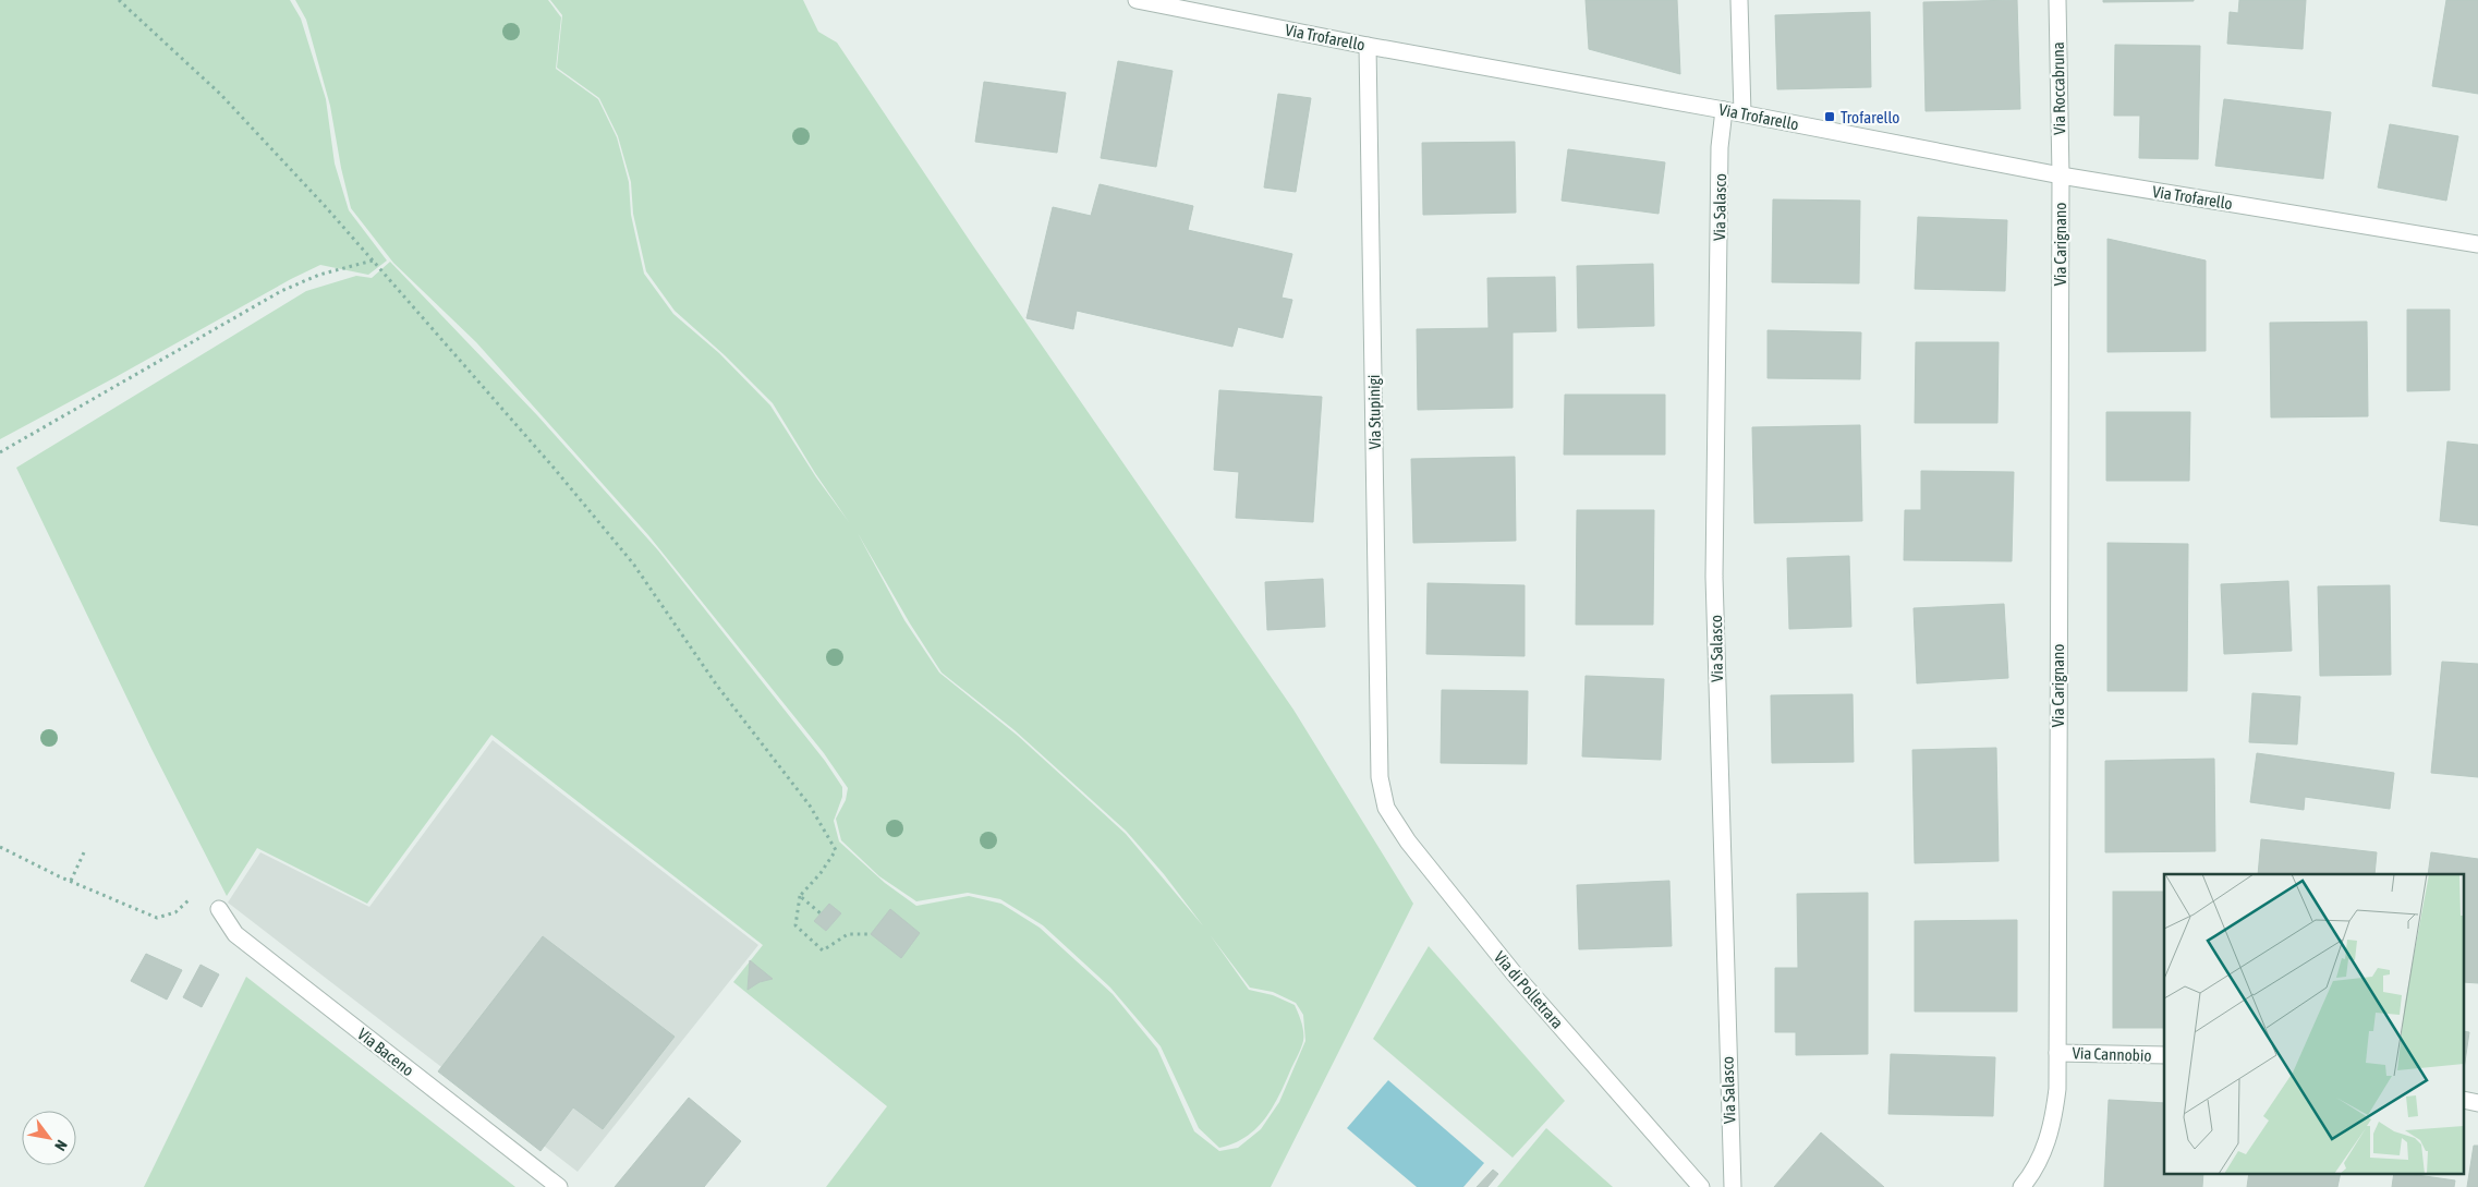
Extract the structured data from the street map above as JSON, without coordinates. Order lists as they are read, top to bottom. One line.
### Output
{"streets":{"street":["Via Trofarello","Via Roccabruna","Via Salasco","Via Carignano","Via Stupinigi","Via di Polletrara","Via Baceno","Via Cannobio"]},"crossings":[["Via Trofarello","Via Roccabruna"],["Via Trofarello","Via Salasco"],["Via Trofarello","Via Carignano"],["Via Trofarello","Via Stupinigi"],["Via Roccabruna","Via Carignano"],["Via Carignano","Via Cannobio"],["Via Stupinigi","Via di Polletrara"]],"places":{"transit":["Trofarello"]},"north":"bottom right"}
